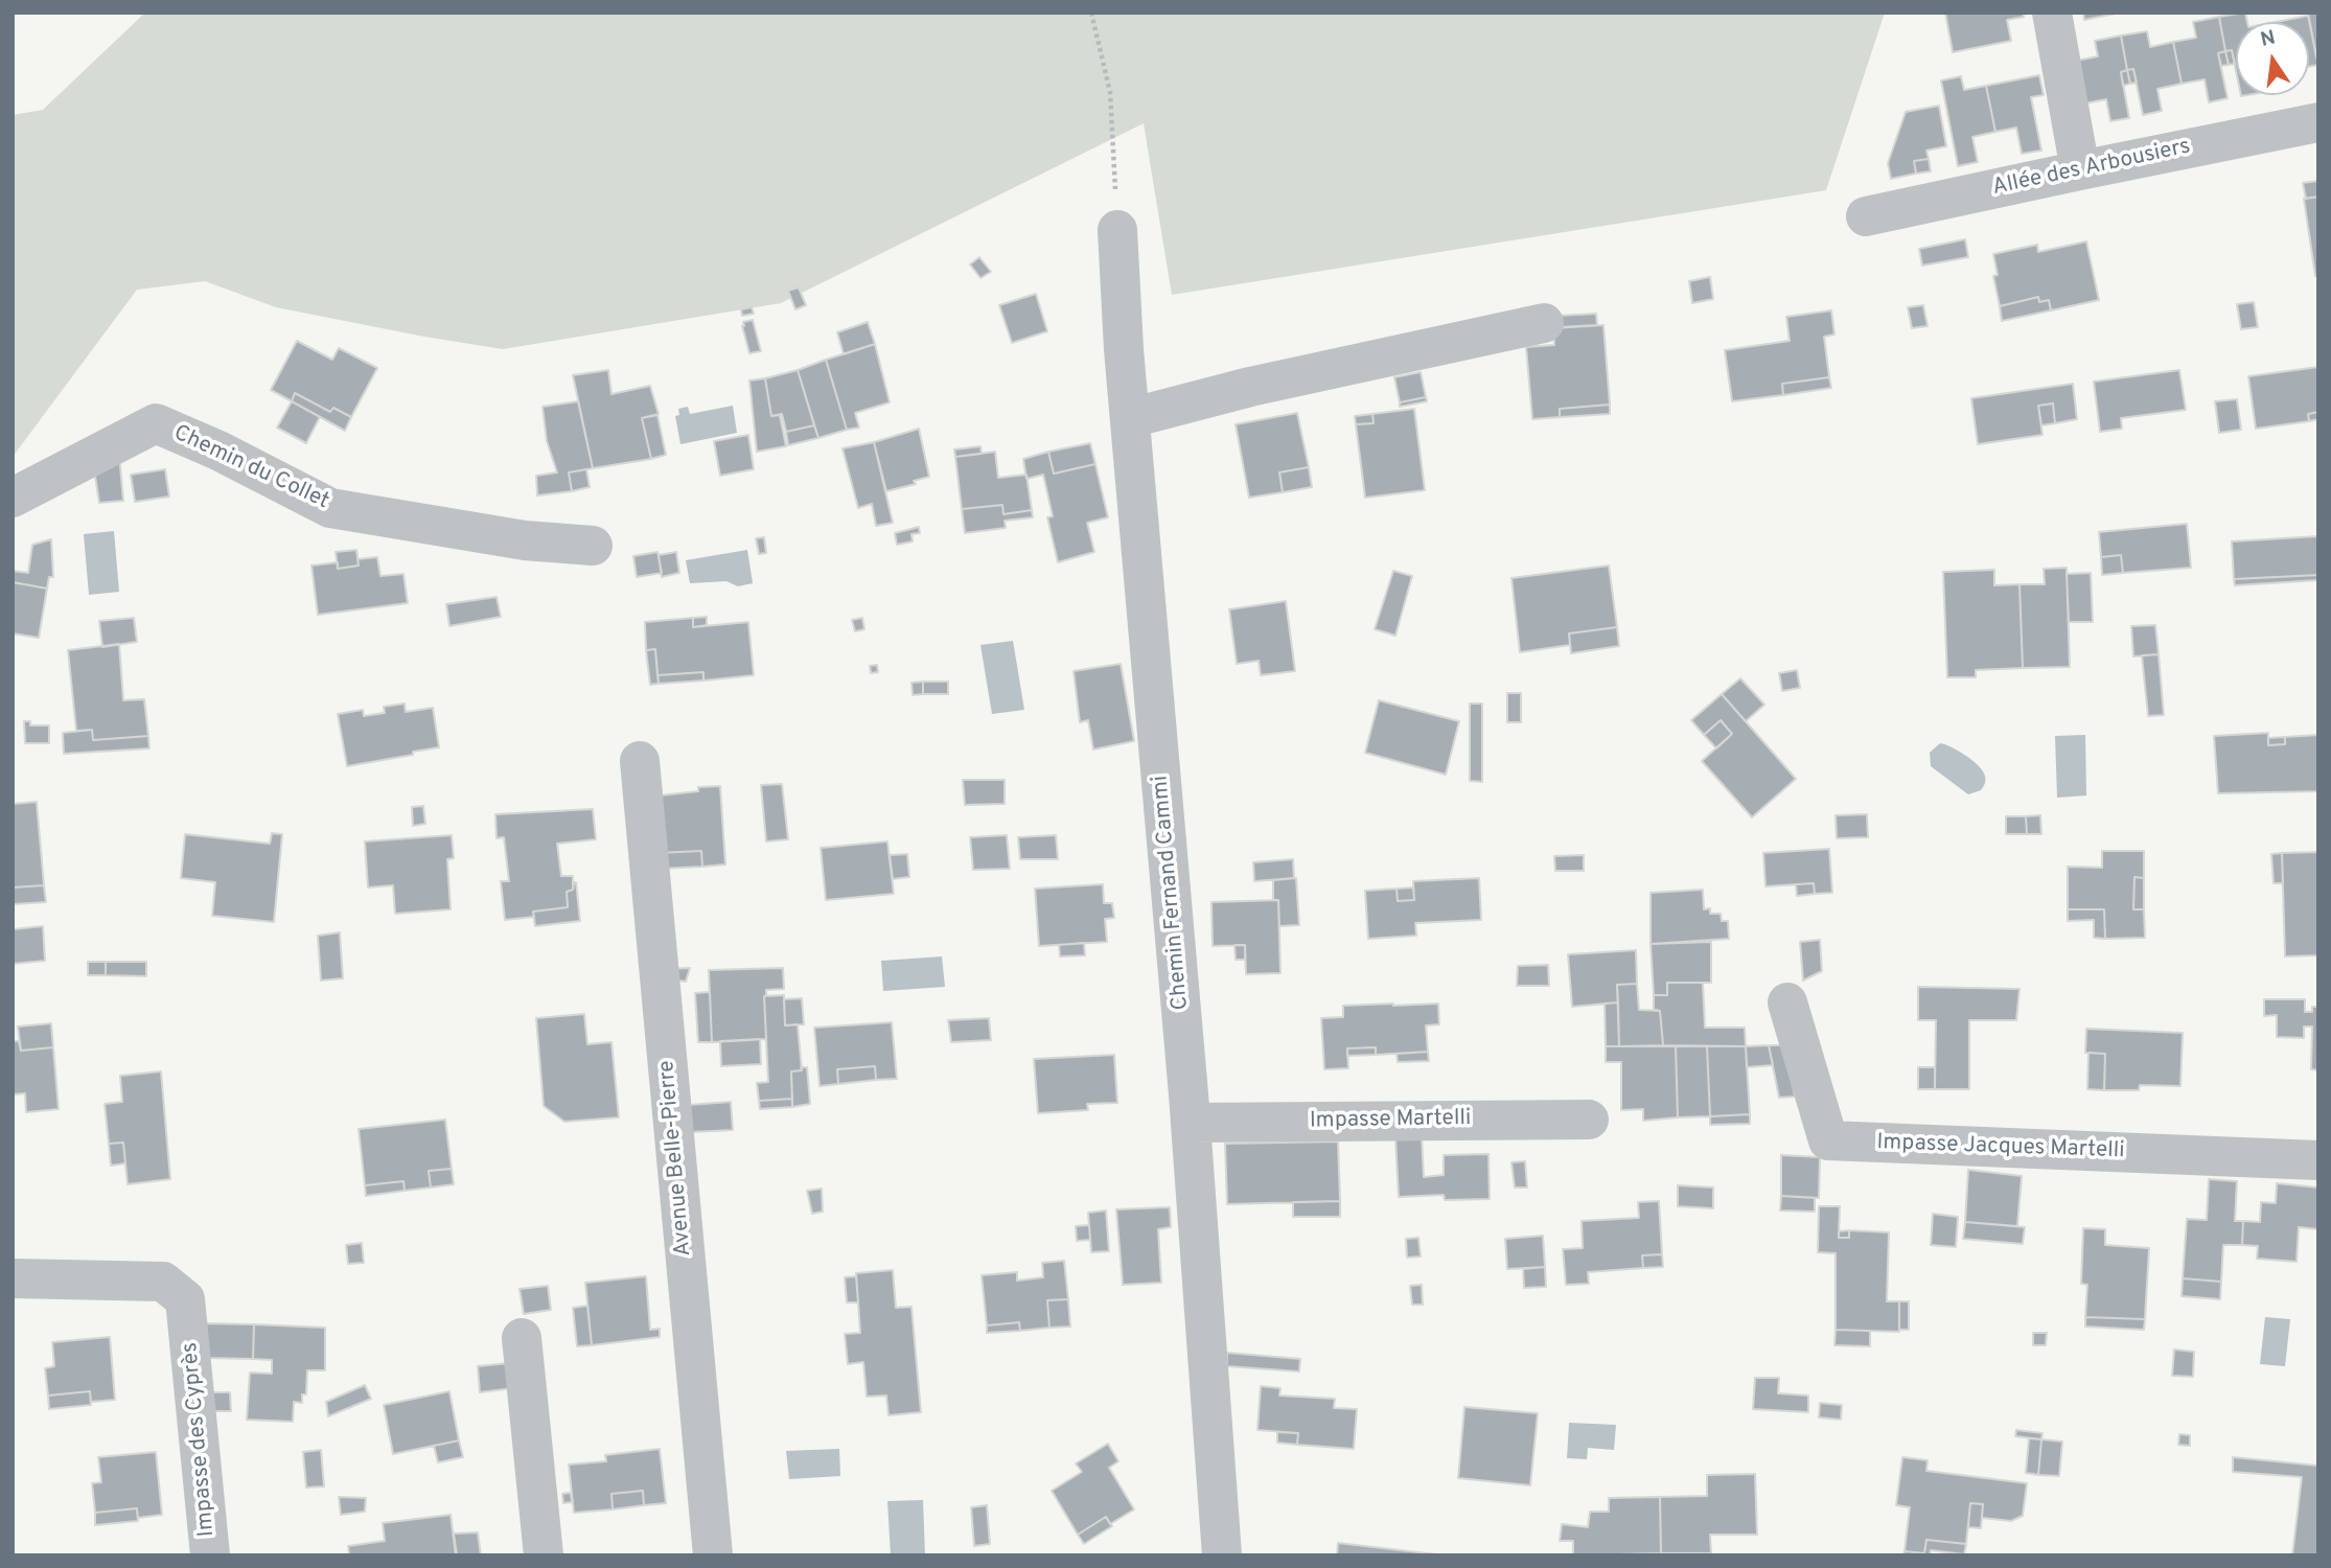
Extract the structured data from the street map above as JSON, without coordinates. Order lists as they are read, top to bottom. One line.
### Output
{"streets":{"street":["Allée des Arbousiers","Chemin du Collet","Chemin Fernand Cammi","Impasse Martelli","Impasse Jacques Martelli","Avenue Belle-Pierre","Impasse des Cyprès"]},"crossings":[["Chemin Fernand Cammi","Impasse Martelli"]],"north":"top"}
